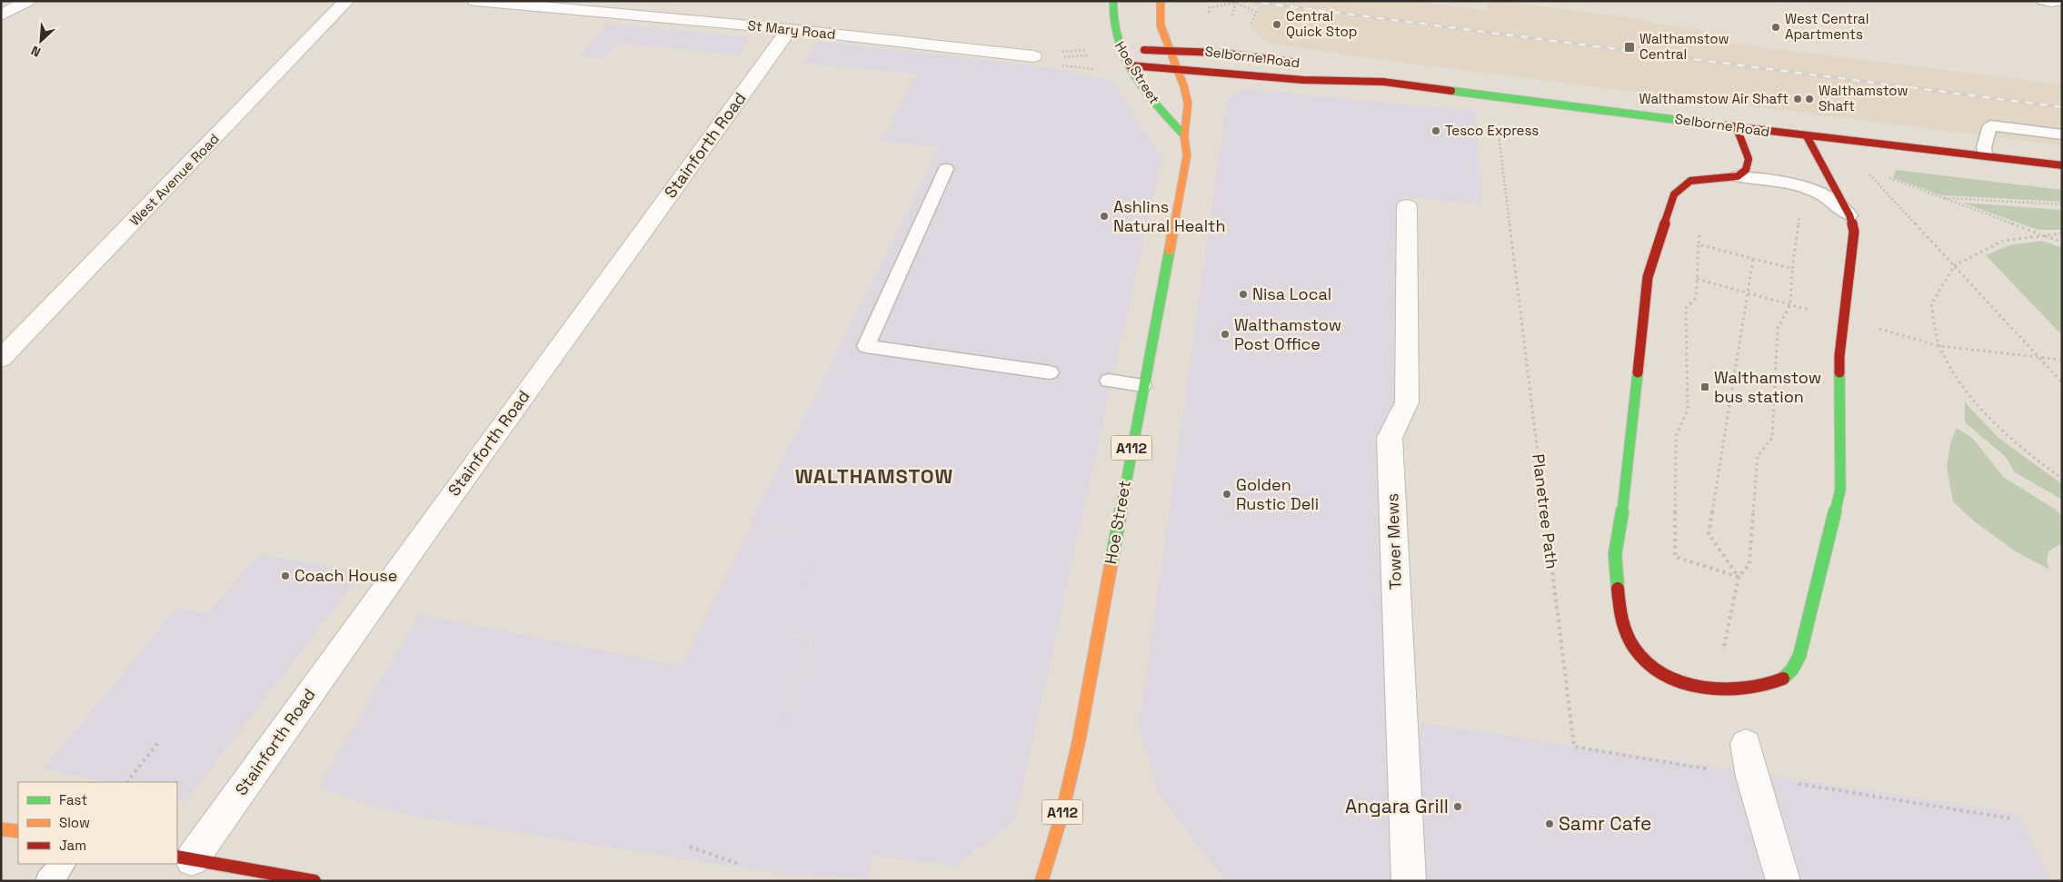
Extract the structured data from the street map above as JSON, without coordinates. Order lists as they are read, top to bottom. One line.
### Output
{"streets":{"street":["St Mary Road","Selborne Road","Hoe Street","Stainforth Road","West Avenue Road","A112","Tower Mews"],"path":["Planetree Path"]},"crossings":[["St Mary Road","Stainforth Road"],["Selborne Road","Hoe Street"],["Selborne Road","Planetree Path"]],"districts":["WALTHAMSTOW"],"places":{"other":["Central Quick Stop","West Central Apartments","Walthamstow Air Shaft","Walthamstow Shaft","Tesco Express","Ashlins Natural Health","Nisa Local","Walthamstow Post Office","Golden Rustic Deli","Coach House","Angara Grill","Samr Cafe"],"transit":["Walthamstow Central","Walthamstow bus station"]},"legend":["Fast","Slow","Jam"],"north":"bottom left"}
